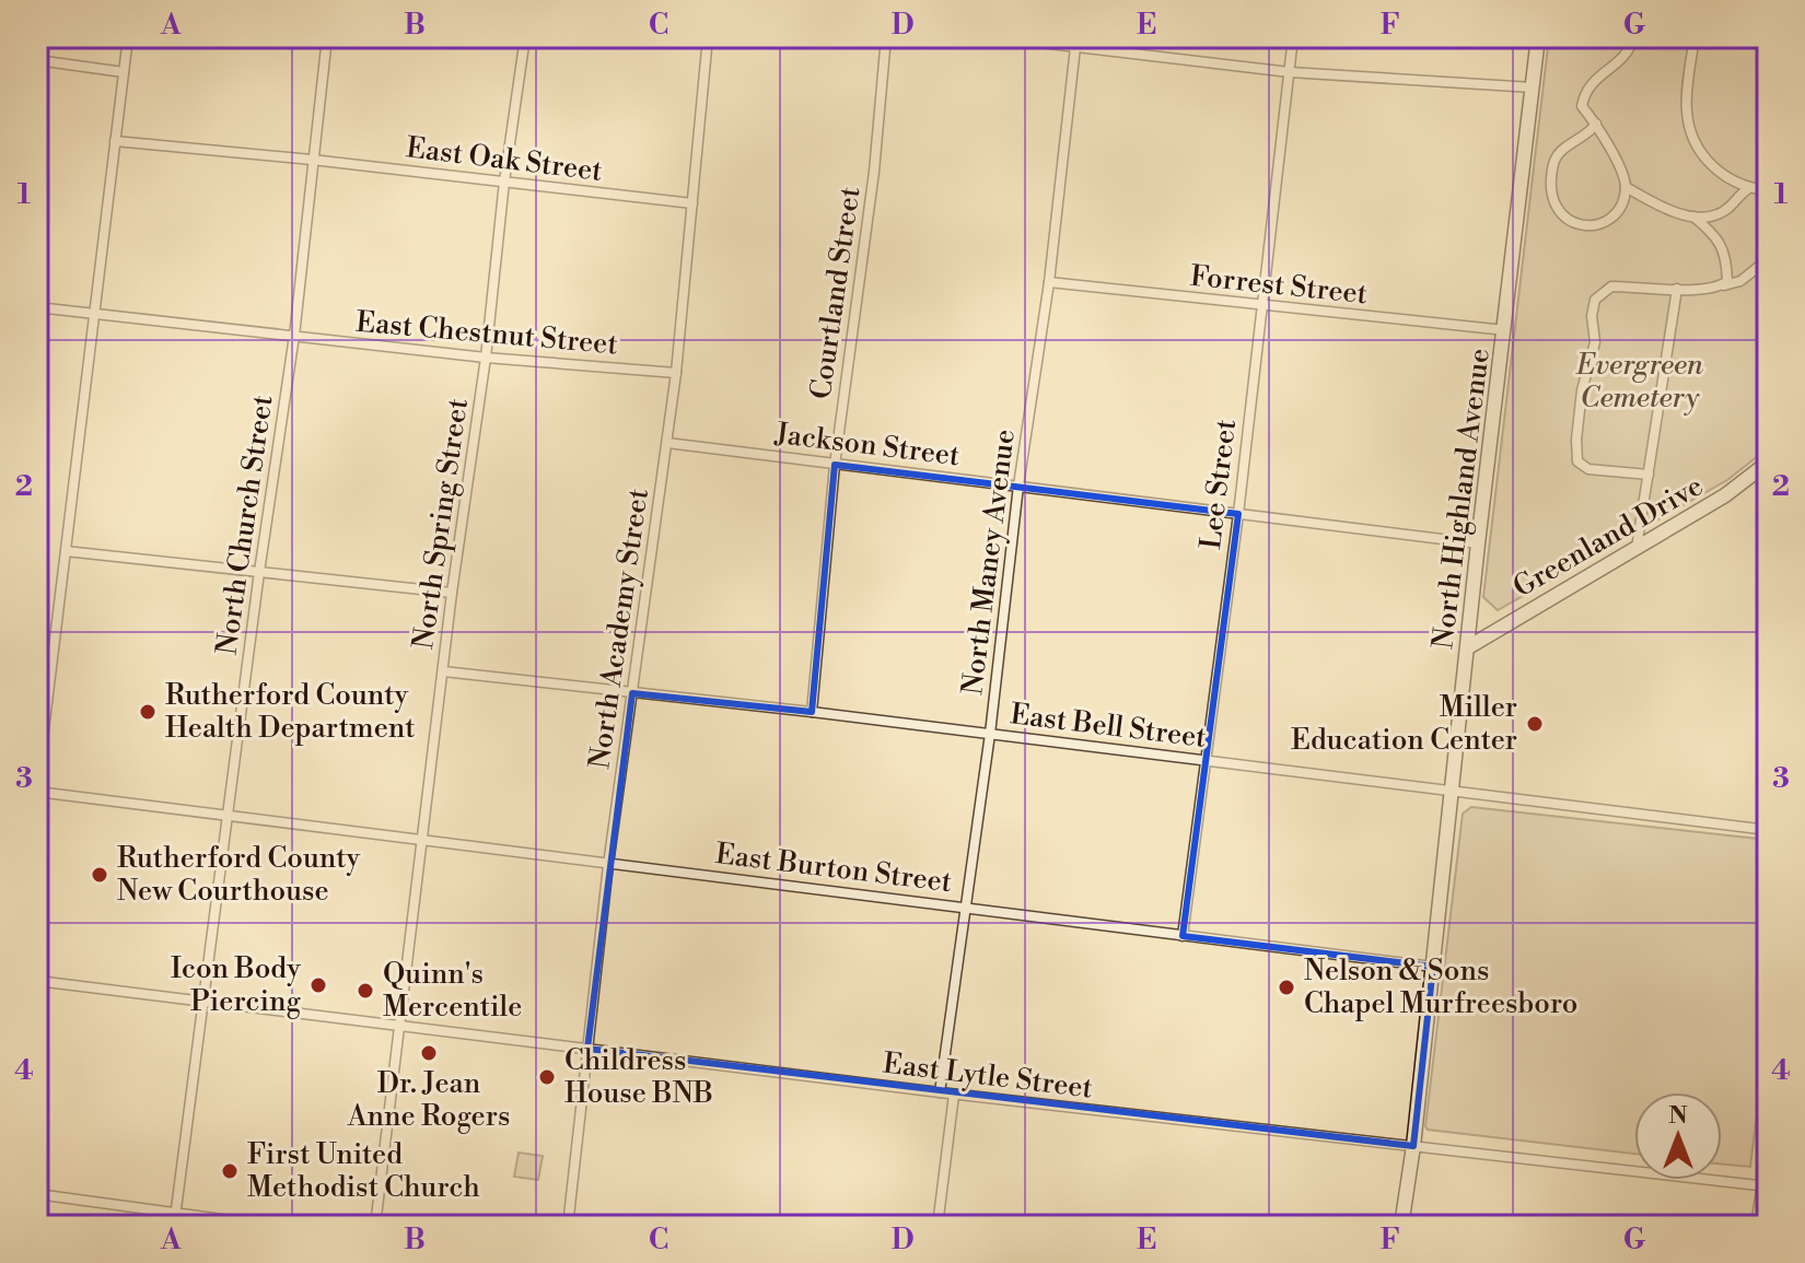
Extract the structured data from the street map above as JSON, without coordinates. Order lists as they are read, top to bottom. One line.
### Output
{"streets":{"street":["East Oak Street","Forrest Street","Courtland Street","East Chestnut Street","Jackson Street","Lee Street","North Highland Avenue","North Spring Street","North Church Street","Greenland Drive","North Maney Avenue","North Academy Street","East Bell Street","East Burton Street","East Lytle Street"]},"crossings":[["East Oak Street","North Spring Street"],["East Oak Street","North Church Street"],["East Oak Street","North Academy Street"],["Forrest Street","Lee Street"],["Forrest Street","North Highland Avenue"],["Forrest Street","North Maney Avenue"],["Courtland Street","Jackson Street"],["Courtland Street","East Bell Street"],["East Chestnut Street","North Spring Street"],["East Chestnut Street","North Church Street"],["East Chestnut Street","North Academy Street"],["Jackson Street","Lee Street"],["Jackson Street","North Highland Avenue"],["Jackson Street","North Maney Avenue"],["Jackson Street","North Academy Street"],["Lee Street","East Bell Street"],["Lee Street","East Burton Street"],["North Highland Avenue","Greenland Drive"],["North Highland Avenue","East Bell Street"],["North Highland Avenue","East Burton Street"],["North Highland Avenue","East Lytle Street"],["North Spring Street","East Bell Street"],["North Spring Street","East Burton Street"],["North Spring Street","East Lytle Street"],["North Church Street","East Burton Street"],["North Church Street","East Lytle Street"],["North Maney Avenue","East Bell Street"],["North Maney Avenue","East Burton Street"],["North Maney Avenue","East Lytle Street"],["North Academy Street","East Bell Street"],["North Academy Street","East Burton Street"],["North Academy Street","East Lytle Street"]],"parks":["Evergreen Cemetery"],"places":["Rutherford County Health Department","Miller Education Center","Rutherford County New Courthouse","Icon Body Piercing","Nelson & Sons Chapel Murfreesboro","Quinn's Mercentile","Dr. Jean Anne Rogers","Childress House BNB","First United Methodist Church"],"north":"top","grid":{"columns":["A","B","C","D","E","F","G"],"rows":["1","2","3","4"]}}
